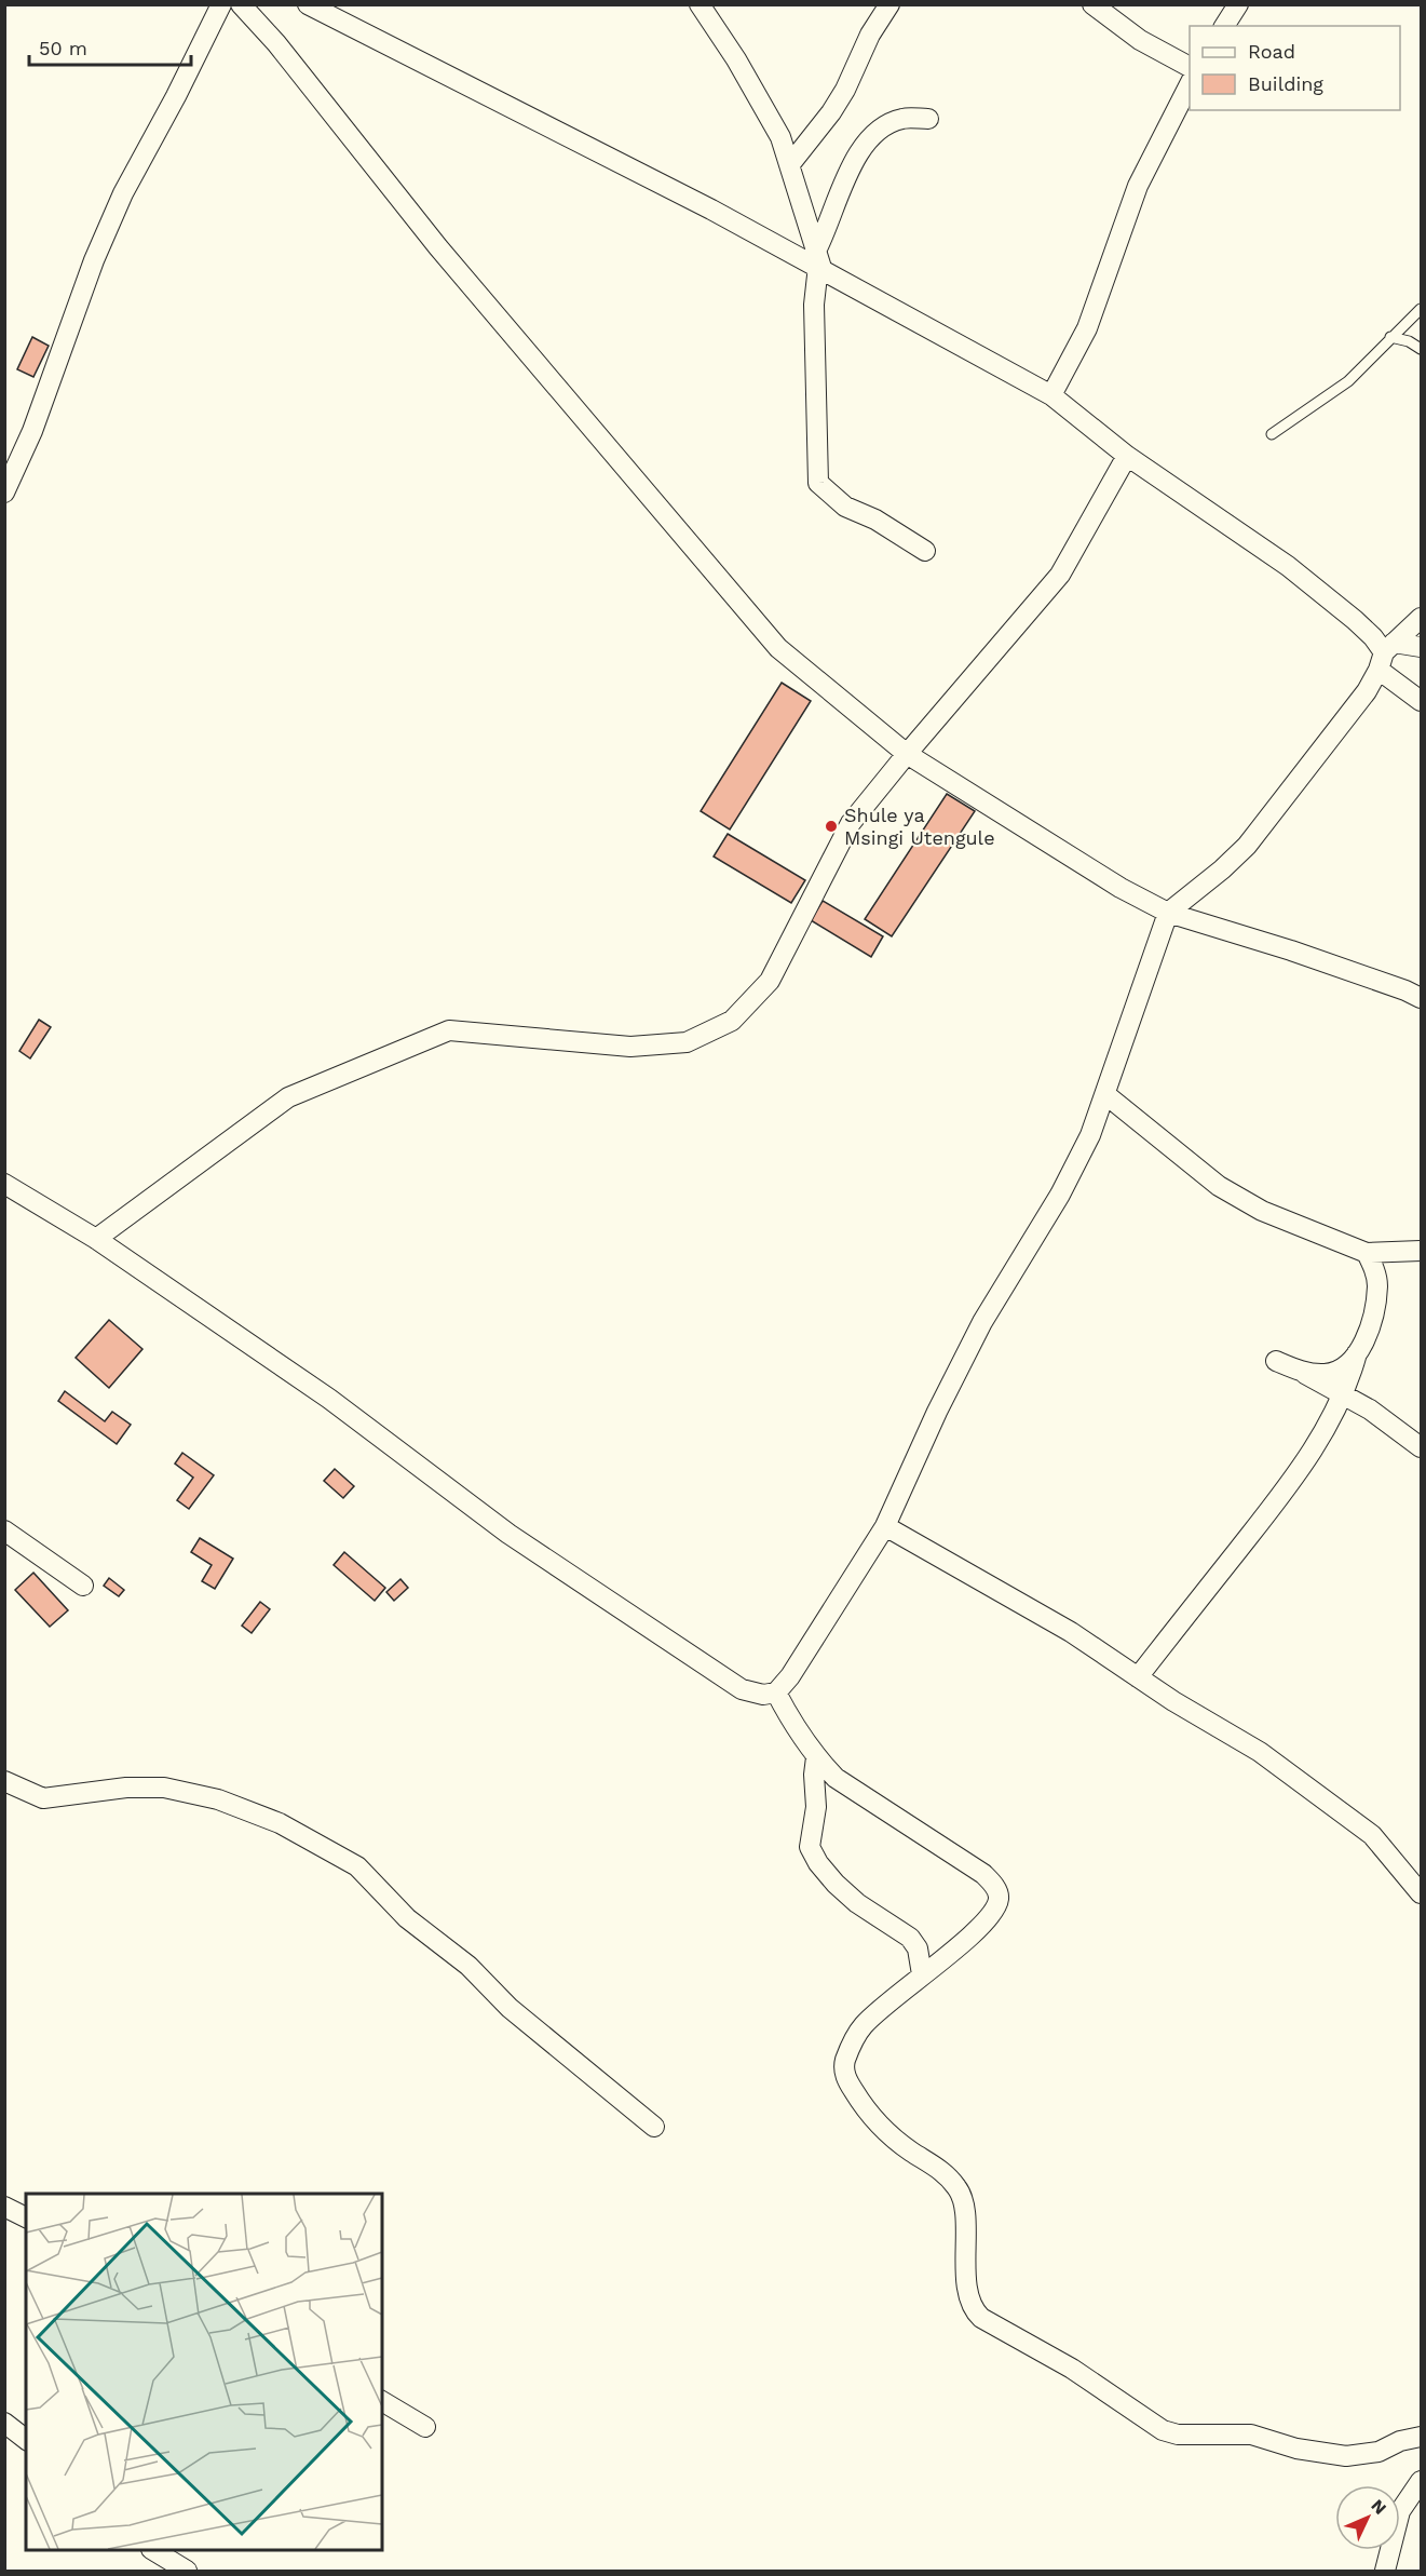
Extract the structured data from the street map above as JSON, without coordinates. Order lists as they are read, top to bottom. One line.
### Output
{"places":["Shule ya Msingi Utengule"],"legend":["Road","Building"],"scale_bar":"50 m","north":"top right"}
